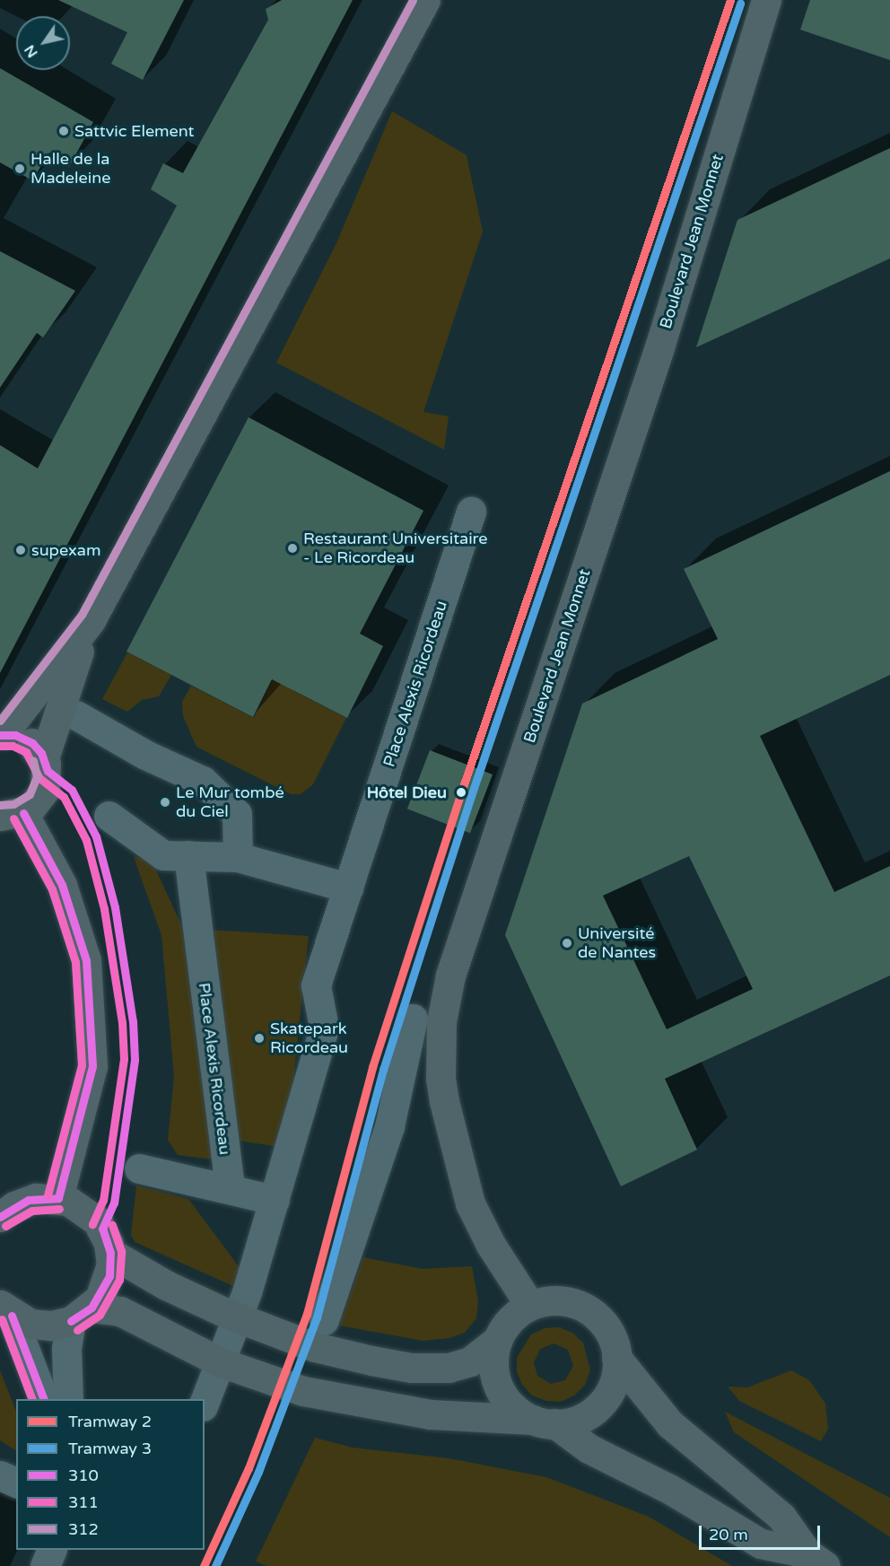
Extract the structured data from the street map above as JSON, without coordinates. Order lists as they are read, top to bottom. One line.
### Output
{"streets":{"main road":["Boulevard Jean Monnet"],"street":["Place Alexis Ricordeau"]},"places":["Sattvic Element","Halle de la Madeleine","Restaurant Universitaire - Le Ricordeau","supexam","Hôtel Dieu","Le Mur tombé du Ciel","Université de Nantes","Skatepark Ricordeau"],"lines":["tram line 2","transit line 312","tram line 3","transit line 310","transit line 311"],"legend":["Tramway 2","Tramway 3","310","311","312"],"scale_bar":"20 m","north":"bottom left"}
